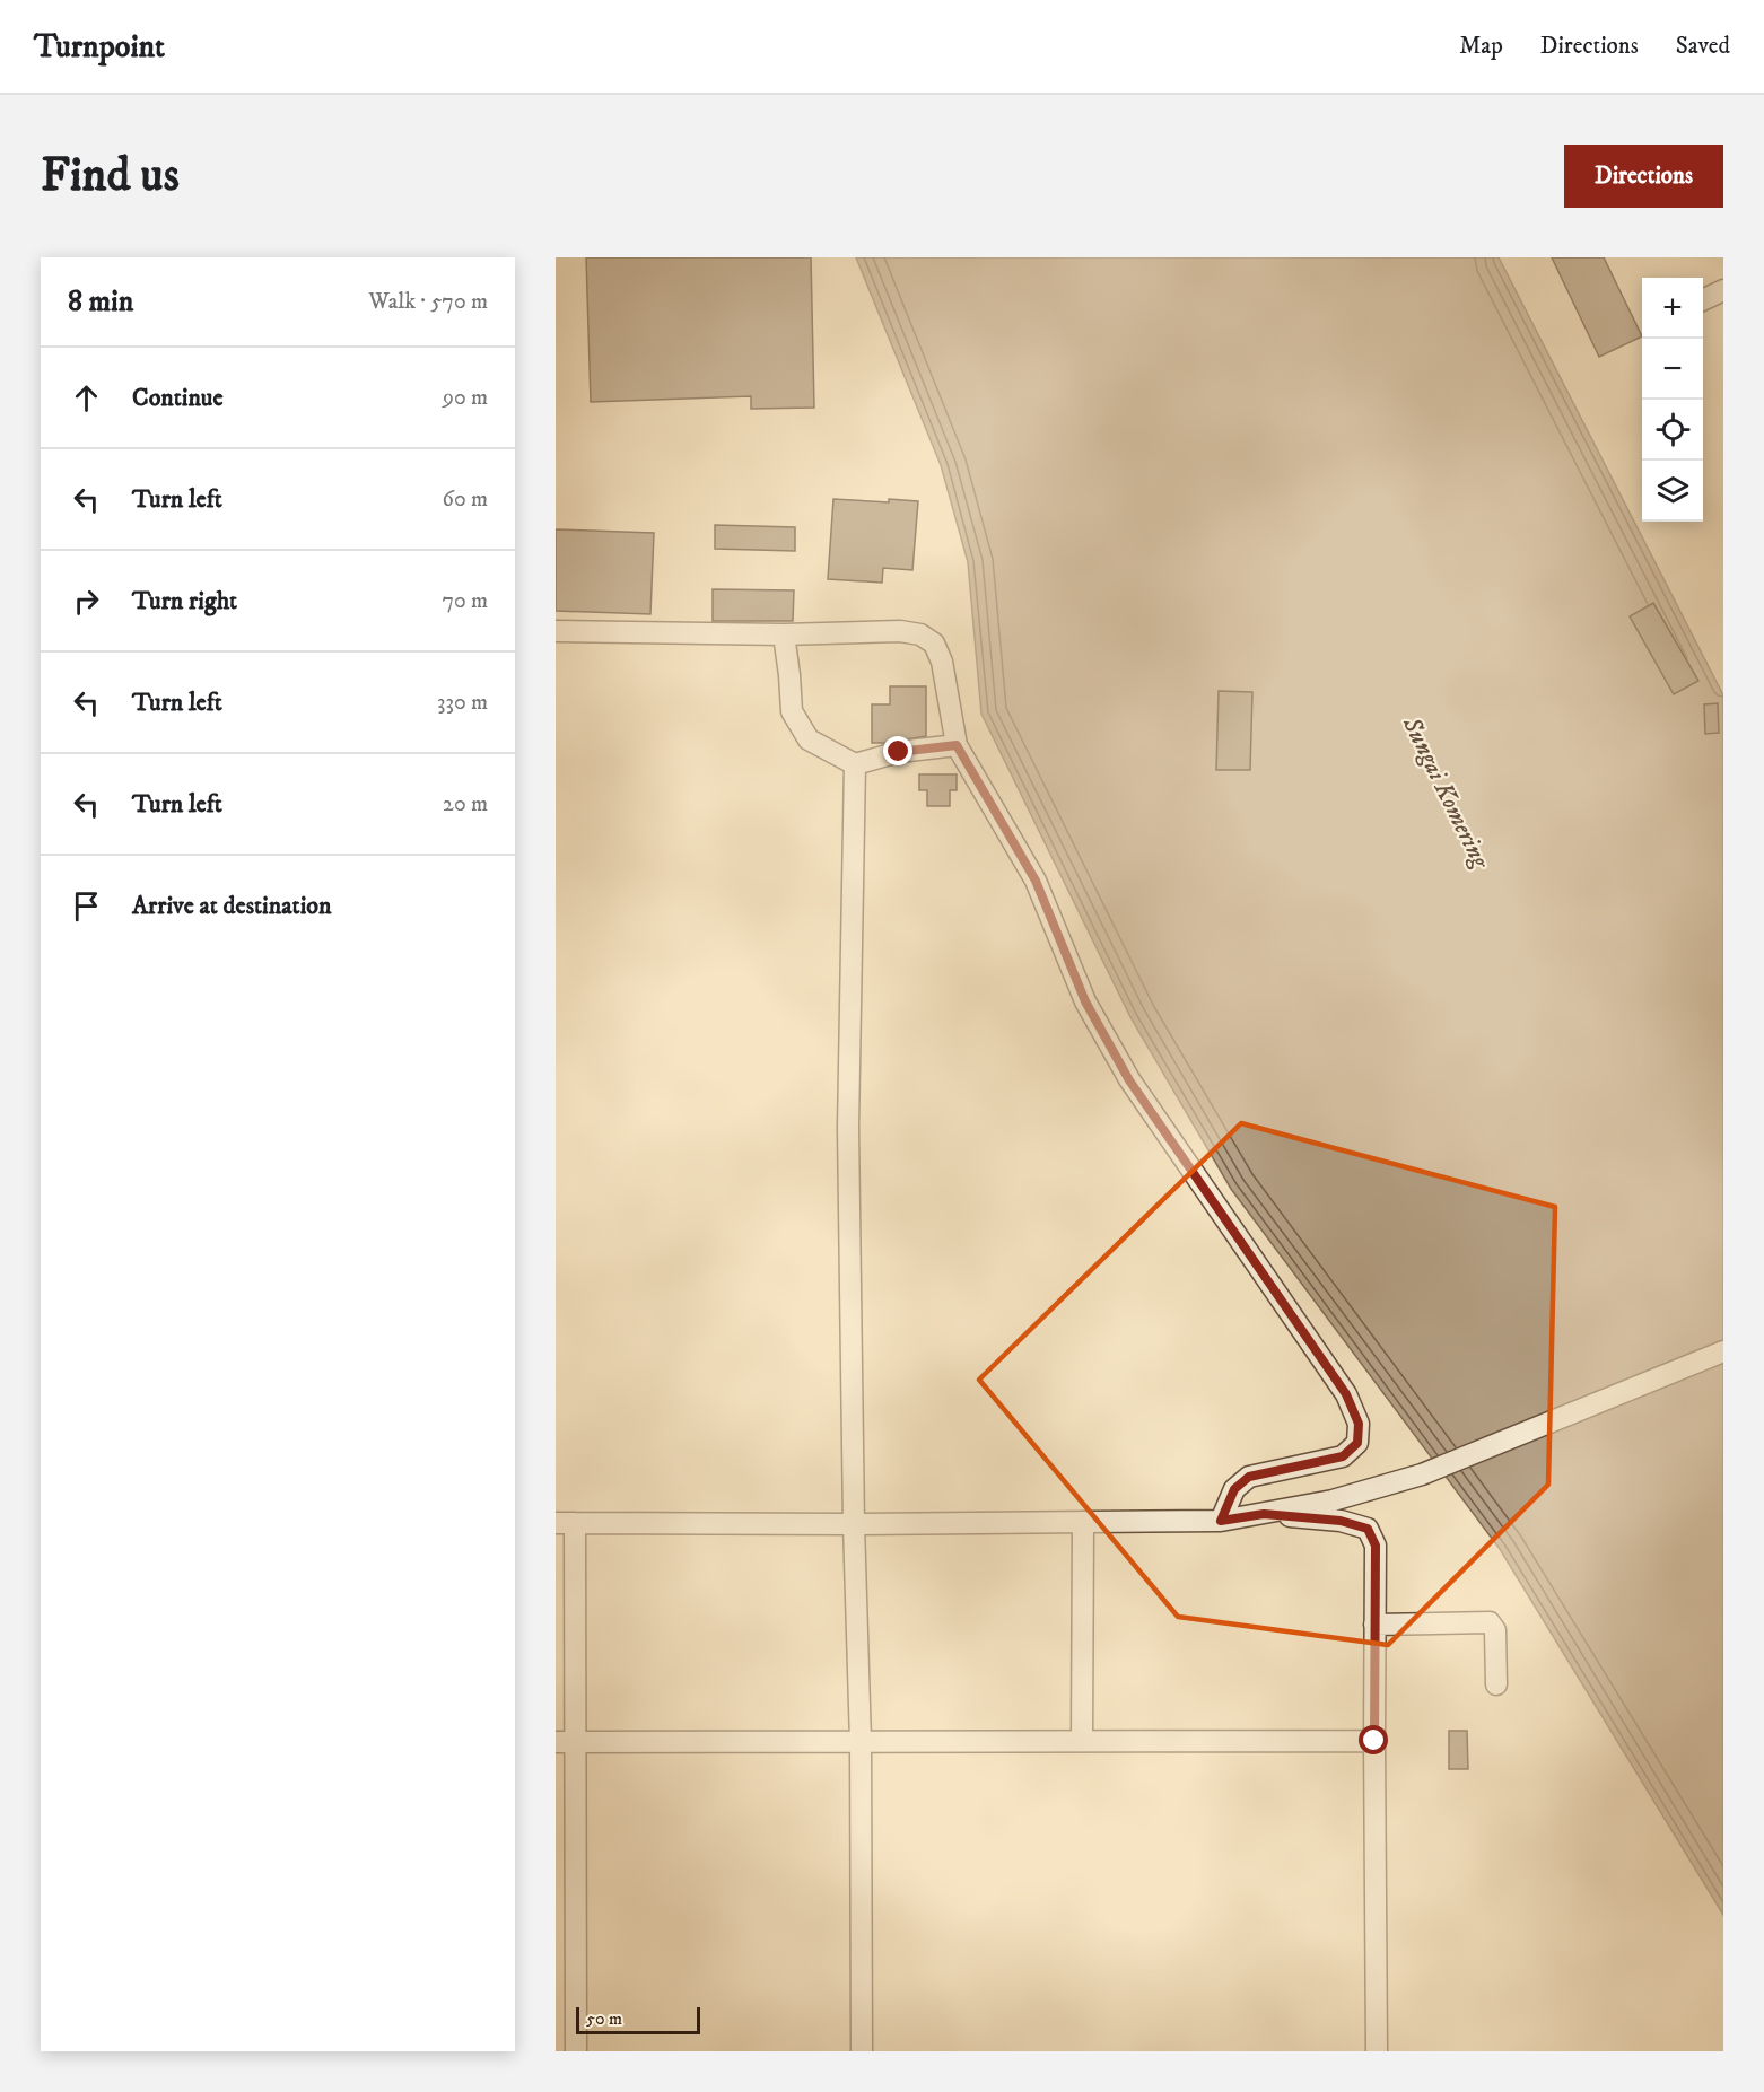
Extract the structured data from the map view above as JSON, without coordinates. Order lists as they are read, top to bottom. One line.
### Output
{"water":["Sungai Komering"],"scale_bar":"50 m","page":{"header":"Turnpoint","nav":["Map","Directions","Saved"],"buttons":"Directions","title":"Find us","heading":["8 min","Walk · 570 m"],"map_buttons":["+","−"],"list":[["Continue","90 m"],["Turn left","60 m"],["Turn right","70 m"],["Turn left","330 m"],["Turn left","20 m"],"Arrive at destination"],"scale":"50 m"}}
